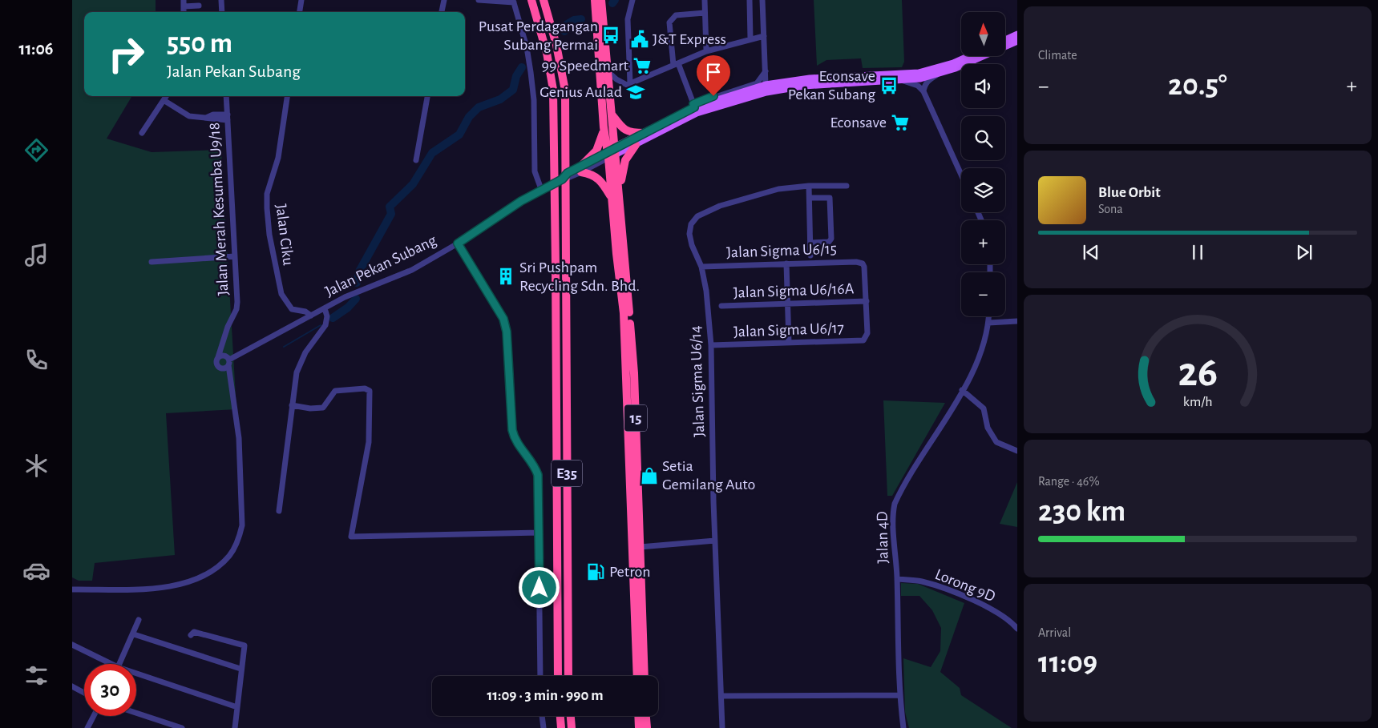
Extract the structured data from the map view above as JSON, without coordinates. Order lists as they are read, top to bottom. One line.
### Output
{"streets":{"highway":["15","E35"],"street":["Jalan Merah Kesumba U9/18","Jalan Ciku","Jalan Sigma U6/15","Jalan Pekan Subang","Jalan Sigma U6/16A","Jalan Sigma U6/17","Jalan Sigma U6/14","Jalan 4D","Lorong 9D"]},"crossings":[["Jalan Ciku","Jalan Pekan Subang"],["Jalan Sigma U6/15","Jalan Sigma U6/16A"],["Jalan Sigma U6/15","Jalan Sigma U6/17"],["Jalan Sigma U6/15","Jalan Sigma U6/14"],["Jalan Pekan Subang","15"],["Jalan Sigma U6/16A","Jalan Sigma U6/17"],["Jalan Sigma U6/17","Jalan Sigma U6/14"],["Jalan 4D","Lorong 9D"]],"places":{"bus stop":["Pusat Perdagangan Subang Permai","Econsave Pekan Subang"],"public building":["J&T Express"],"supermarket":["99 Speedmart","Econsave"],"school or university":["Genius Aulad"],"building":["Sri Pushpam Recycling Sdn. Bhd."],"shop":["Setia Gemilang Auto"],"fuel station":["Petron"]},"north":"top","page":{"tabs":"11:06","tile":["Climate",["Range · 46%","230 km"],["Arrival","11:09"]],"map_buttons":["+","−"],"turn":["550 m","Jalan Pekan Subang"],"heat":["−","20.5°","+"],"song":["Blue Orbit","Sona"],"limit":"30","trip":"11:09 · 3 min · 990 m","gauge":["26","km/h"]}}
